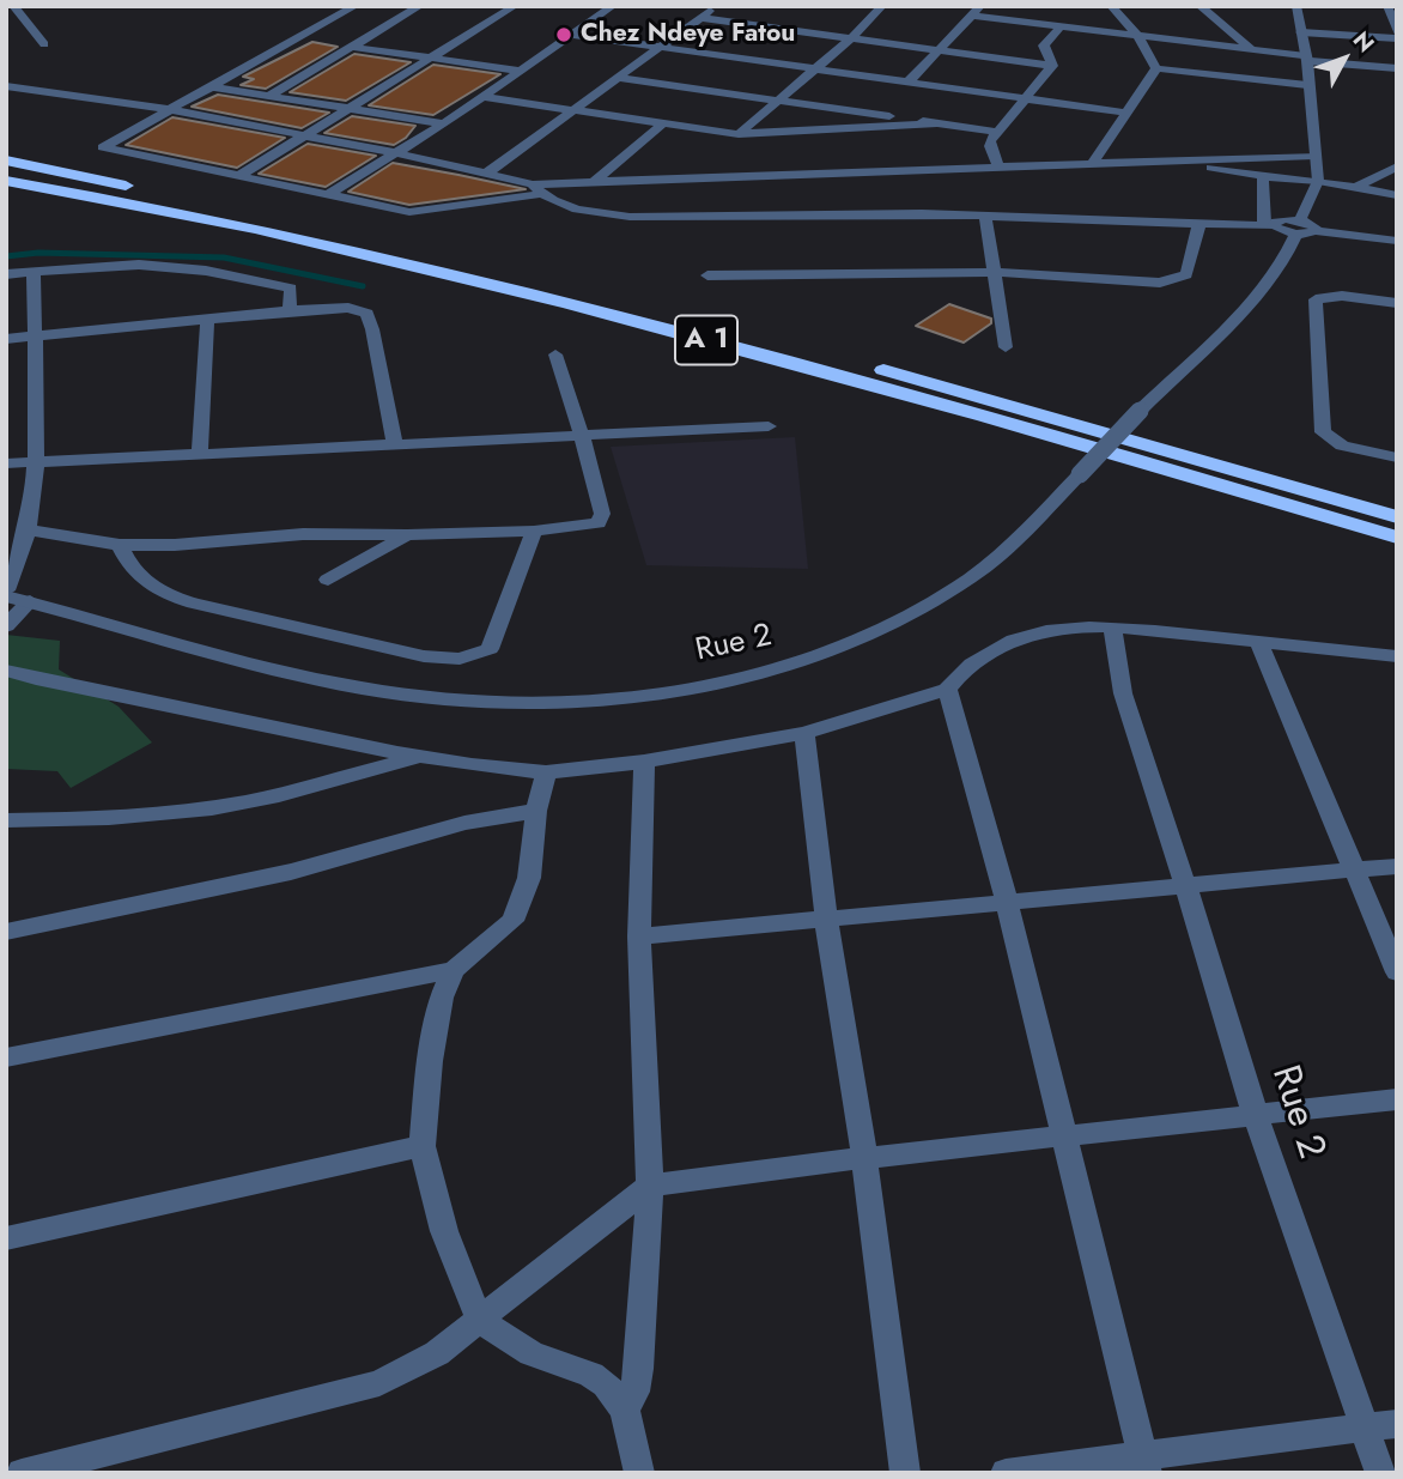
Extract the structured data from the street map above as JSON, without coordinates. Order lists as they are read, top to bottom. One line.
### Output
{"streets":{"highway":["A 1"],"street":["Rue 2"]},"places":["Chez Ndeye Fatou"],"north":"top right"}
